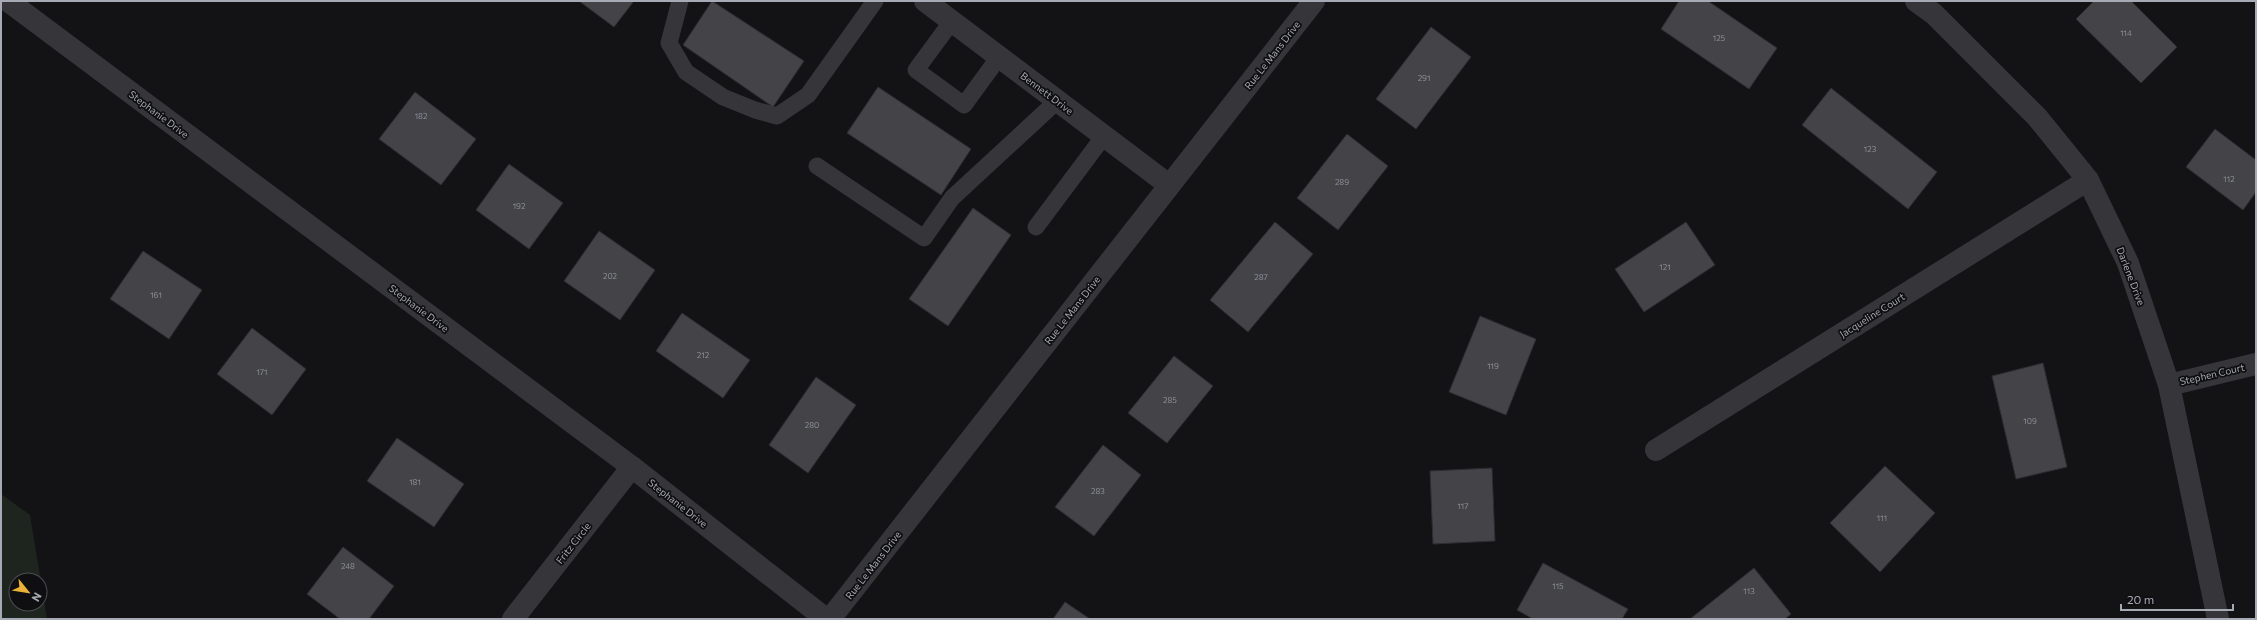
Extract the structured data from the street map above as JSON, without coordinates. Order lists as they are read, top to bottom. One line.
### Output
{"streets":{"street":["Rue Le Mans Drive","Bennett Drive","Stephanie Drive","Darlene Drive","Jacqueline Court","Stephen Court","Fritz Circle"]},"crossings":[["Rue Le Mans Drive","Bennett Drive"],["Stephanie Drive","Fritz Circle"],["Darlene Drive","Jacqueline Court"],["Darlene Drive","Stephen Court"]],"house_numbers":["114","125","291","182","123","112","289","192","121","202","287","161","212","119","171","285","109","280","181","283","117","111","248","115","113"],"scale_bar":"20 m","north":"bottom right"}
